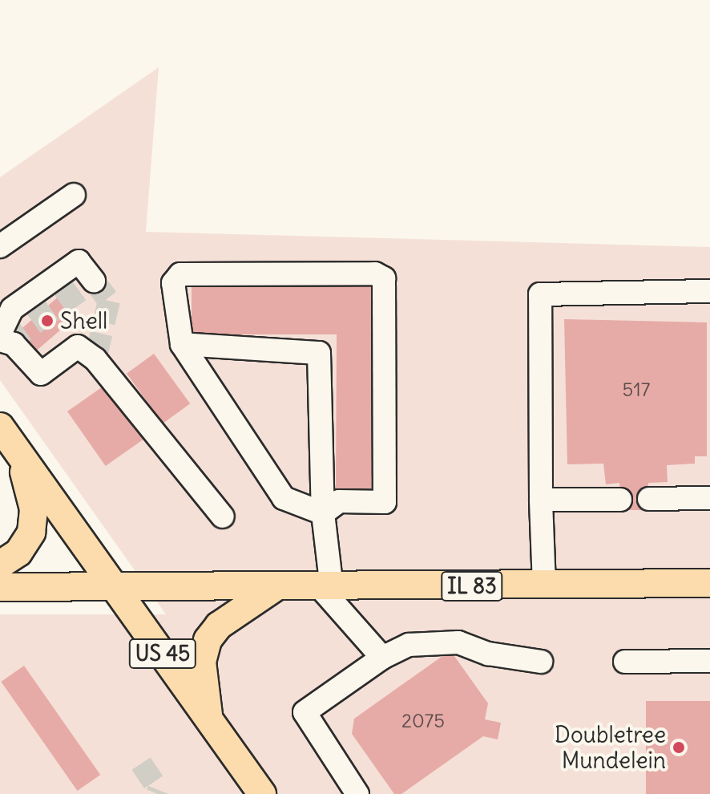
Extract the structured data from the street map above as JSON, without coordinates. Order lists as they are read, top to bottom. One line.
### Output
{"streets":{"main road":["IL 83","US 45"]},"crossings":[["IL 83","US 45"]],"places":["Shell","Doubletree Mundelein"],"house_numbers":["517","2075"]}
